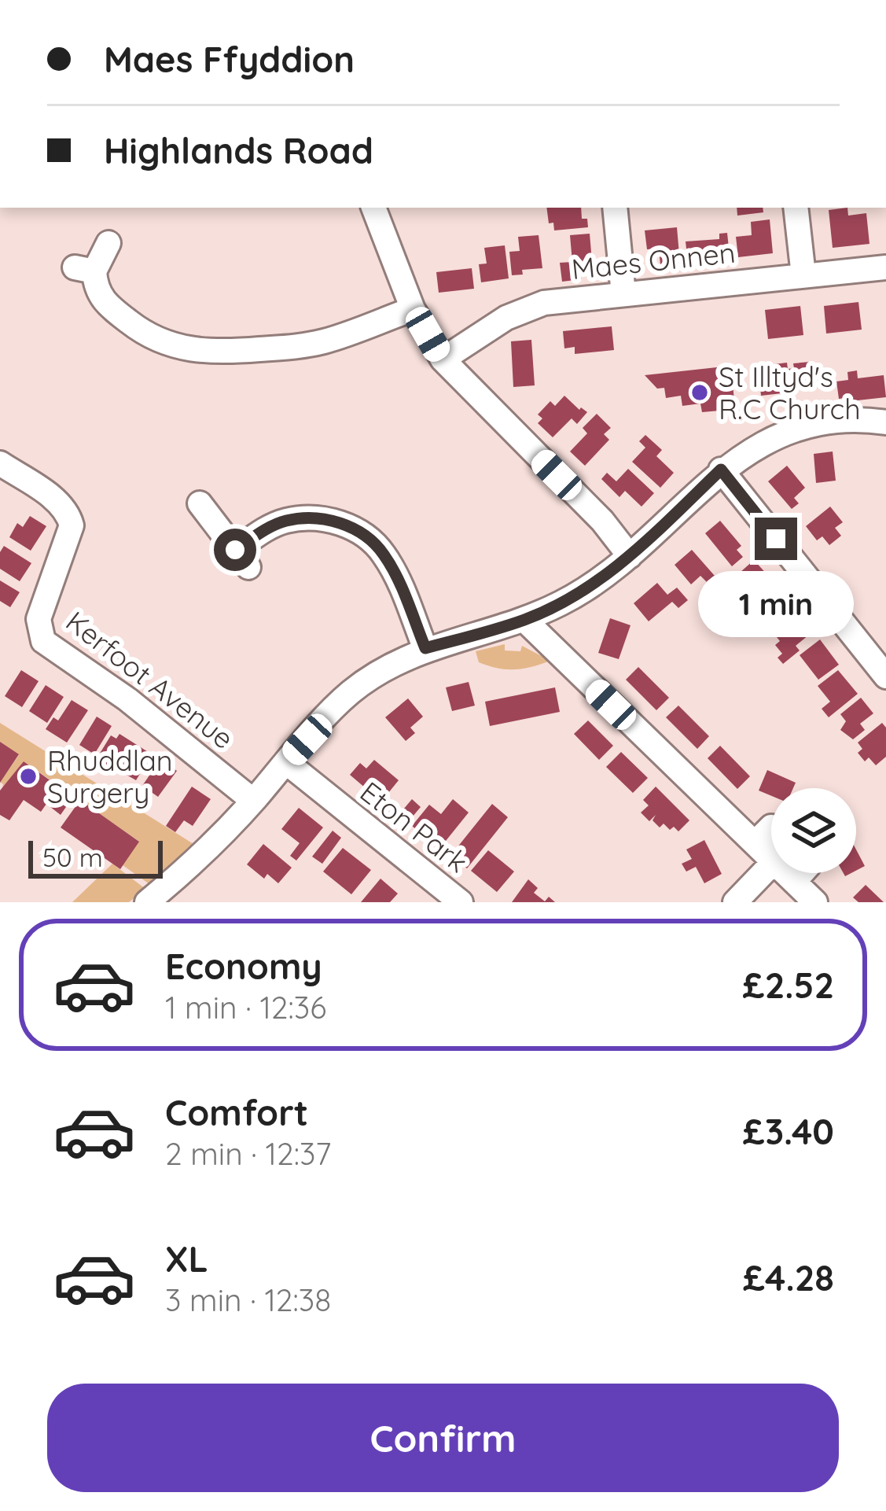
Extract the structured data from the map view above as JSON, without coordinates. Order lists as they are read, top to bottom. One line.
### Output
{"streets":{"street":["Maes Onnen","Kerfoot Avenue","Eton Park"]},"places":["St Illtyd's R.C Church","Rhuddlan Surgery"],"scale_bar":"50 m","page":{"banner":["Maes Ffyddion","Highlands Road"],"bubble":"1 min","scale":"50 m","list":[{"name":"Economy","note":"1 min · 12:36","value":"£2.52"},{"name":"Comfort","note":"2 min · 12:37","value":"£3.40"},{"name":"XL","note":"3 min · 12:38","value":"£4.28"}],"buttons":"Confirm"}}
